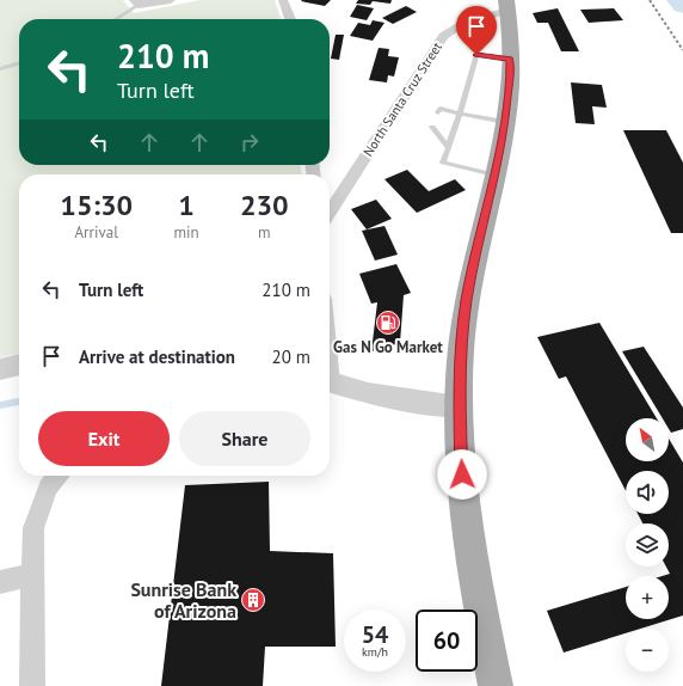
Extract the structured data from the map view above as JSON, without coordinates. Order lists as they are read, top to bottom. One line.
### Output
{"streets":{"street":["North Santa Cruz Street"]},"places":{"fuel station":["Gas N Go Market"],"building":["Sunrise Bank of Arizona"]},"north":"top left","page":{"turn":["210 m","Turn left"],"eta":["15:30","Arrival","1","min","230","m"],"list":[{"name":"Turn left","value":"210 m"},{"name":"Arrive at destination","value":"20 m"}],"buttons":["Exit","Share"],"map_buttons":["+","−"],"speed":"54 km/h","limit":"60"}}
